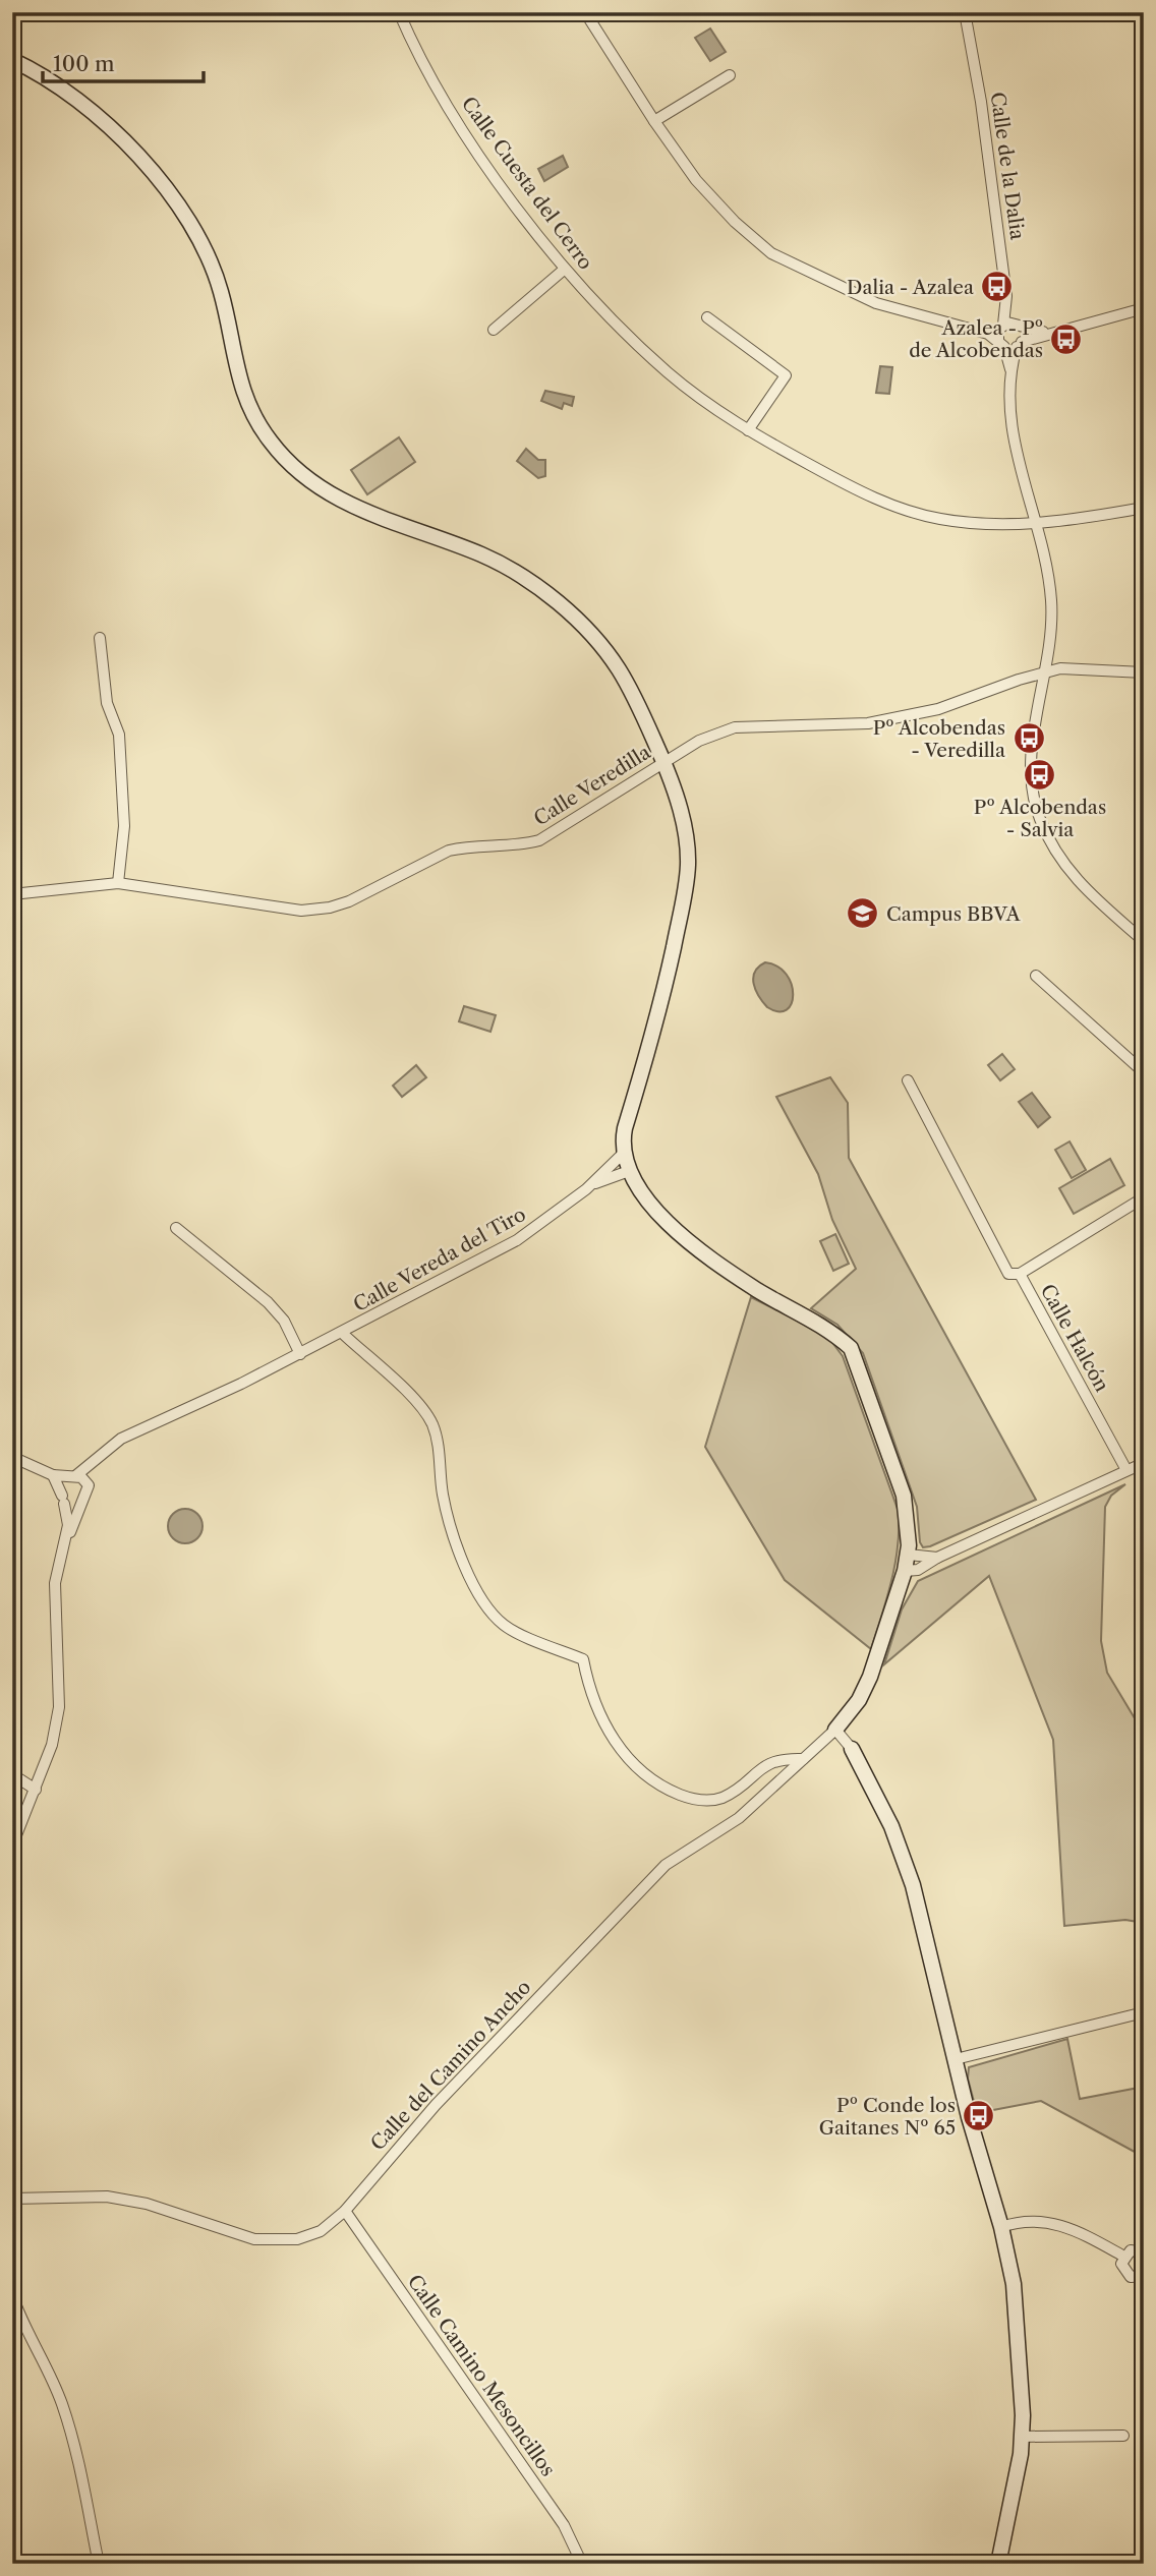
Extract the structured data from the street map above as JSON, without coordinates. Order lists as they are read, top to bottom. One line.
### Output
{"streets":{"street":["Calle de la Dalia","Calle Cuesta del Cerro","Calle Veredilla","Calle Vereda del Tiro","Calle Halcón","Calle del Camino Ancho","Calle Camino Mesoncillos"]},"crossings":[["Calle Vereda del Tiro","Calle del Camino Ancho"],["Calle del Camino Ancho","Calle Camino Mesoncillos"]],"places":{"bus stop":["Dalia - Azalea","Azalea - Pº de Alcobendas","Pº Alcobendas - Veredilla","Pº Alcobendas - Salvia","Pº Conde los Gaitanes Nº 65"],"school or university":["Campus BBVA"]},"scale_bar":"100 m"}
